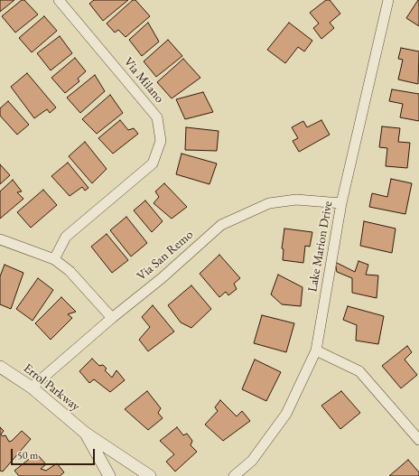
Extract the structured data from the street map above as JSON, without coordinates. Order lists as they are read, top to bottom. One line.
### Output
{"streets":{"street":["Via Milano","Lake Marion Drive","Via San Remo","Errol Parkway"]},"crossings":[["Lake Marion Drive","Via San Remo"],["Via San Remo","Errol Parkway"]],"scale_bar":"50 m"}
